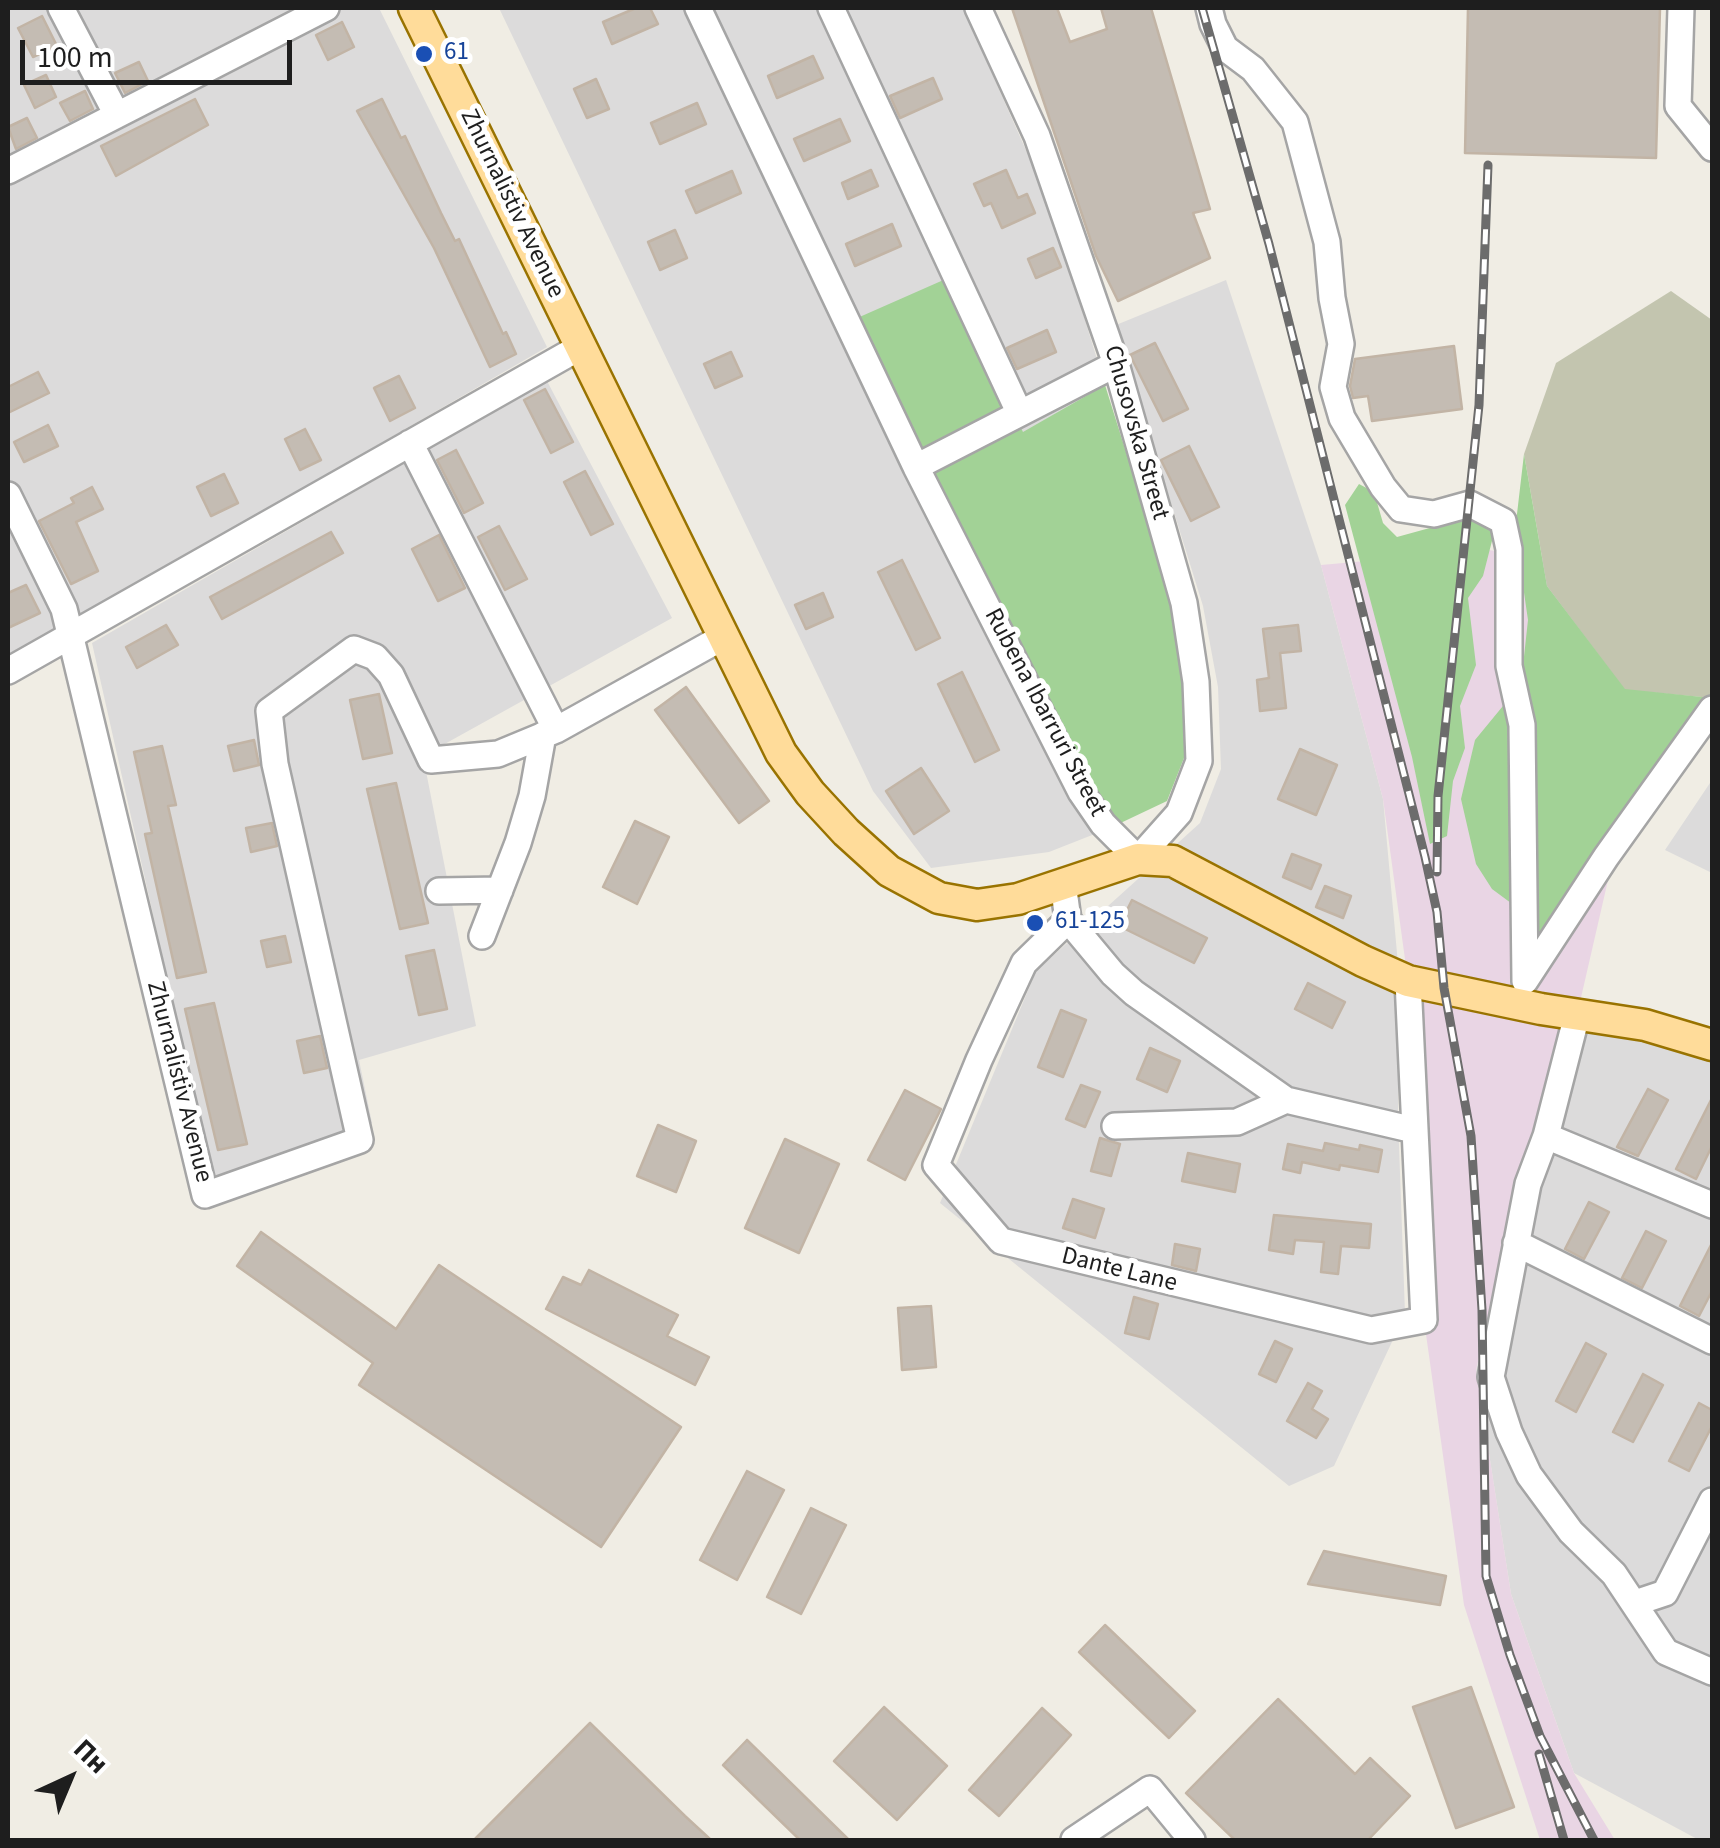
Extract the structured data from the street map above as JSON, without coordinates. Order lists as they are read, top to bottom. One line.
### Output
{"streets":{"main road":["Zhurnalistiv Avenue"],"street":["Chusovska Street","Rubena Ibarruri Street","Dante Lane"]},"crossings":[["Zhurnalistiv Avenue","Chusovska Street"],["Zhurnalistiv Avenue","Rubena Ibarruri Street"],["Chusovska Street","Rubena Ibarruri Street"]],"places":["61","61-125"],"scale_bar":"100 m","north":"top right"}
